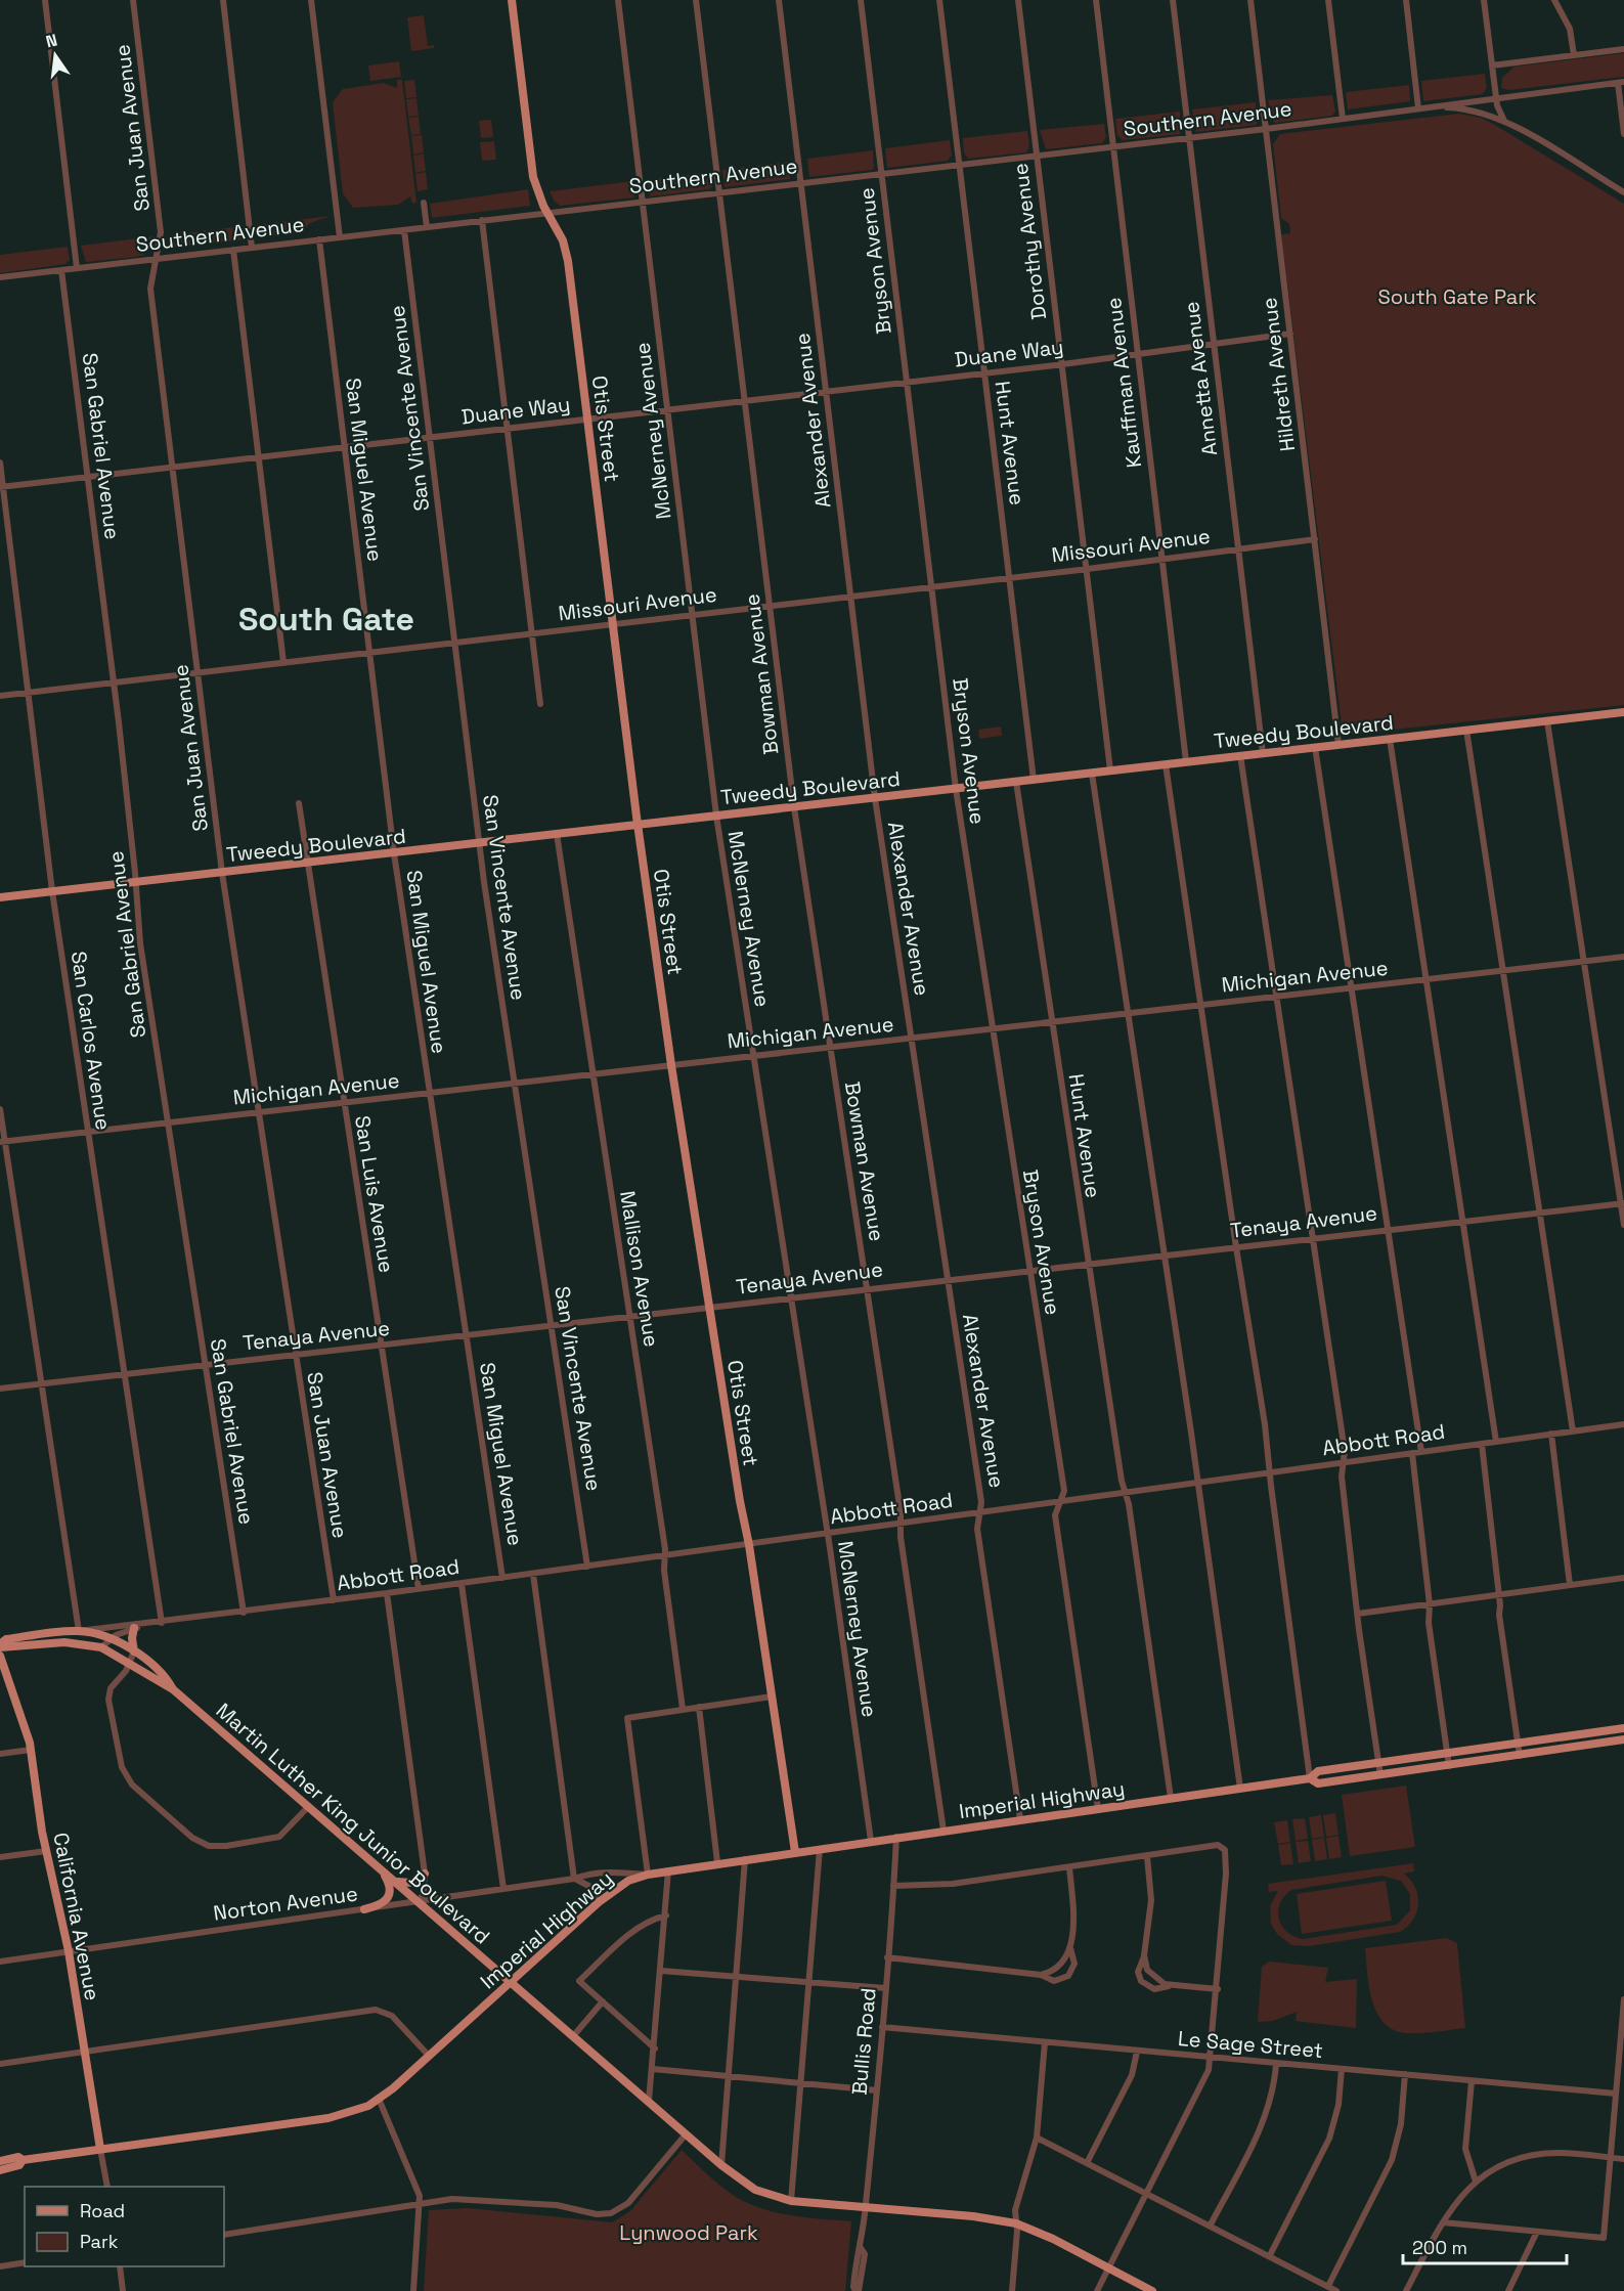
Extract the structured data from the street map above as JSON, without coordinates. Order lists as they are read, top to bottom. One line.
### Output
{"streets":{"main road":["Otis Street","Tweedy Boulevard","Imperial Highway","Martin Luther King Junior Boulevard","California Avenue"],"street":["Southern Avenue","San Juan Avenue","Dorothy Avenue","Bryson Avenue","Duane Way","Hildreth Avenue","Annetta Avenue","Kauffman Avenue","San Vincente Avenue","Alexander Avenue","McNerney Avenue","Hunt Avenue","San Gabriel Avenue","San Miguel Avenue","Missouri Avenue","Bowman Avenue","Michigan Avenue","San Carlos Avenue","San Luis Avenue","Tenaya Avenue","Mallison Avenue","Abbott Road","Norton Avenue","Bullis Road","Le Sage Street"]},"crossings":[["Southern Avenue","San Juan Avenue"],["Southern Avenue","Dorothy Avenue"],["Southern Avenue","Bryson Avenue"],["Southern Avenue","Hildreth Avenue"],["Southern Avenue","Annetta Avenue"],["Southern Avenue","Kauffman Avenue"],["Southern Avenue","San Vincente Avenue"],["Southern Avenue","Alexander Avenue"],["Southern Avenue","Otis Street"],["Southern Avenue","McNerney Avenue"],["Southern Avenue","Hunt Avenue"],["Southern Avenue","San Gabriel Avenue"],["Southern Avenue","San Miguel Avenue"],["Southern Avenue","Bowman Avenue"],["San Juan Avenue","Duane Way"],["San Juan Avenue","Missouri Avenue"],["San Juan Avenue","Tweedy Boulevard"],["San Juan Avenue","Michigan Avenue"],["San Juan Avenue","Tenaya Avenue"],["San Juan Avenue","Abbott Road"],["Dorothy Avenue","Duane Way"],["Dorothy Avenue","Missouri Avenue"],["Dorothy Avenue","Tweedy Boulevard"],["Bryson Avenue","Duane Way"],["Bryson Avenue","Missouri Avenue"],["Bryson Avenue","Tweedy Boulevard"],["Bryson Avenue","Michigan Avenue"],["Bryson Avenue","Tenaya Avenue"],["Bryson Avenue","Abbott Road"],["Bryson Avenue","Imperial Highway"],["Duane Way","Hildreth Avenue"],["Duane Way","Annetta Avenue"],["Duane Way","Kauffman Avenue"],["Duane Way","San Vincente Avenue"],["Duane Way","Alexander Avenue"],["Duane Way","Otis Street"],["Duane Way","McNerney Avenue"],["Duane Way","Hunt Avenue"],["Duane Way","San Gabriel Avenue"],["Duane Way","San Miguel Avenue"],["Duane Way","Bowman Avenue"],["Duane Way","San Carlos Avenue"],["Hildreth Avenue","Missouri Avenue"],["Hildreth Avenue","Tweedy Boulevard"],["Annetta Avenue","Missouri Avenue"],["Annetta Avenue","Tweedy Boulevard"],["Kauffman Avenue","Missouri Avenue"],["Kauffman Avenue","Tweedy Boulevard"],["San Vincente Avenue","Missouri Avenue"],["San Vincente Avenue","Tweedy Boulevard"],["San Vincente Avenue","Michigan Avenue"],["San Vincente Avenue","Tenaya Avenue"],["San Vincente Avenue","Abbott Road"],["Alexander Avenue","Missouri Avenue"],["Alexander Avenue","Tweedy Boulevard"],["Alexander Avenue","Michigan Avenue"],["Alexander Avenue","Tenaya Avenue"],["Alexander Avenue","Abbott Road"],["Alexander Avenue","Imperial Highway"],["Otis Street","Missouri Avenue"],["Otis Street","Tweedy Boulevard"],["Otis Street","Michigan Avenue"],["Otis Street","Tenaya Avenue"],["Otis Street","Abbott Road"],["Otis Street","Imperial Highway"],["McNerney Avenue","Missouri Avenue"],["McNerney Avenue","Tweedy Boulevard"],["McNerney Avenue","Michigan Avenue"],["McNerney Avenue","Tenaya Avenue"],["McNerney Avenue","Abbott Road"],["McNerney Avenue","Imperial Highway"],["Hunt Avenue","Missouri Avenue"],["Hunt Avenue","Tweedy Boulevard"],["Hunt Avenue","Michigan Avenue"],["Hunt Avenue","Tenaya Avenue"],["Hunt Avenue","Abbott Road"],["Hunt Avenue","Imperial Highway"],["San Gabriel Avenue","Missouri Avenue"],["San Gabriel Avenue","Tweedy Boulevard"],["San Gabriel Avenue","Michigan Avenue"],["San Gabriel Avenue","Tenaya Avenue"],["San Gabriel Avenue","Abbott Road"],["San Miguel Avenue","Missouri Avenue"],["San Miguel Avenue","Tweedy Boulevard"],["San Miguel Avenue","Michigan Avenue"],["San Miguel Avenue","Tenaya Avenue"],["San Miguel Avenue","Abbott Road"],["Missouri Avenue","Bowman Avenue"],["Missouri Avenue","San Carlos Avenue"],["Bowman Avenue","Tweedy Boulevard"],["Bowman Avenue","Michigan Avenue"],["Bowman Avenue","Tenaya Avenue"],["Bowman Avenue","Abbott Road"],["Bowman Avenue","Imperial Highway"],["Tweedy Boulevard","San Carlos Avenue"],["Tweedy Boulevard","San Luis Avenue"],["Tweedy Boulevard","Mallison Avenue"],["Michigan Avenue","San Carlos Avenue"],["Michigan Avenue","San Luis Avenue"],["Michigan Avenue","Mallison Avenue"],["San Carlos Avenue","Tenaya Avenue"],["San Carlos Avenue","Abbott Road"],["San Luis Avenue","Tenaya Avenue"],["San Luis Avenue","Abbott Road"],["Tenaya Avenue","Mallison Avenue"],["Mallison Avenue","Abbott Road"],["Abbott Road","Martin Luther King Junior Boulevard"],["Imperial Highway","Martin Luther King Junior Boulevard"],["Imperial Highway","Norton Avenue"],["Imperial Highway","California Avenue"],["Imperial Highway","Bullis Road"],["Martin Luther King Junior Boulevard","Norton Avenue"],["Martin Luther King Junior Boulevard","Bullis Road"],["Norton Avenue","California Avenue"],["Bullis Road","Le Sage Street"]],"districts":["South Gate"],"parks":["South Gate Park","Lynwood Park"],"legend":["Road","Park"],"scale_bar":"200 m","north":"top"}
